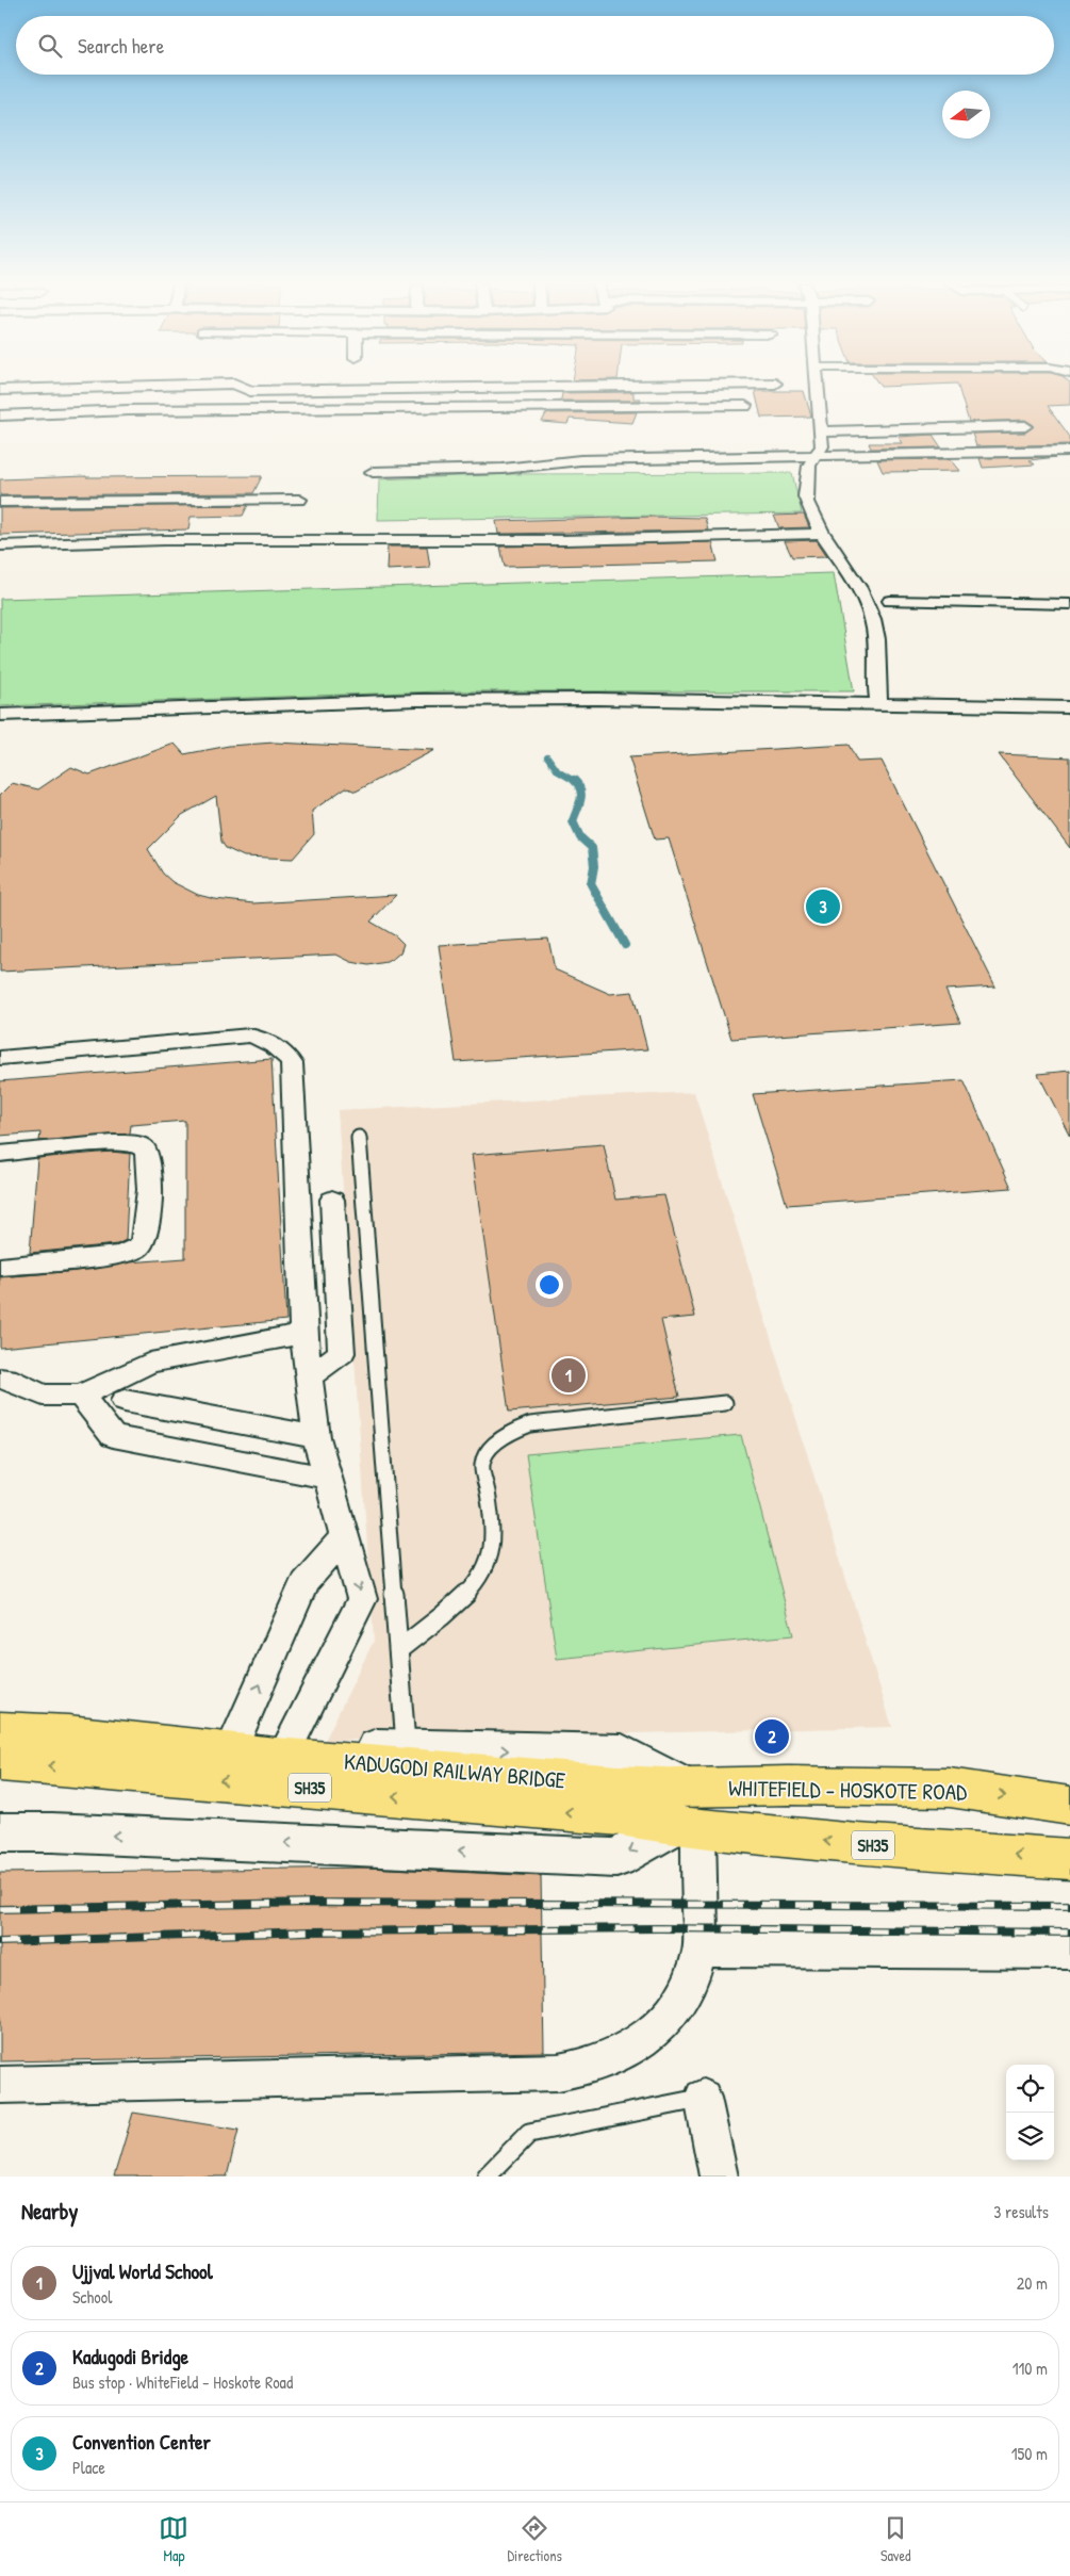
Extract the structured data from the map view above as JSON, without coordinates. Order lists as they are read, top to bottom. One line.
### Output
{"streets":{"main road":["KADUGODI RAILWAY BRIDGE","SH35","WHITEFIELD - HOSKOTE ROAD"]},"crossings":[["KADUGODI RAILWAY BRIDGE","SH35"],["SH35","WHITEFIELD - HOSKOTE ROAD"]],"north":"left","page":{"search":"Search here","pins":["3","1","2"],"heading":["Nearby","3 results"],"list":[{"mark":"1","name":"Ujjval World School","note":"School","value":"20 m"},{"mark":"2","name":"Kadugodi Bridge","note":"Bus stop · WhiteField - Hoskote Road","value":"110 m"},{"mark":"3","name":"Convention Center","note":"Place","value":"150 m"}],"nav":["Map","Directions","Saved"]}}
